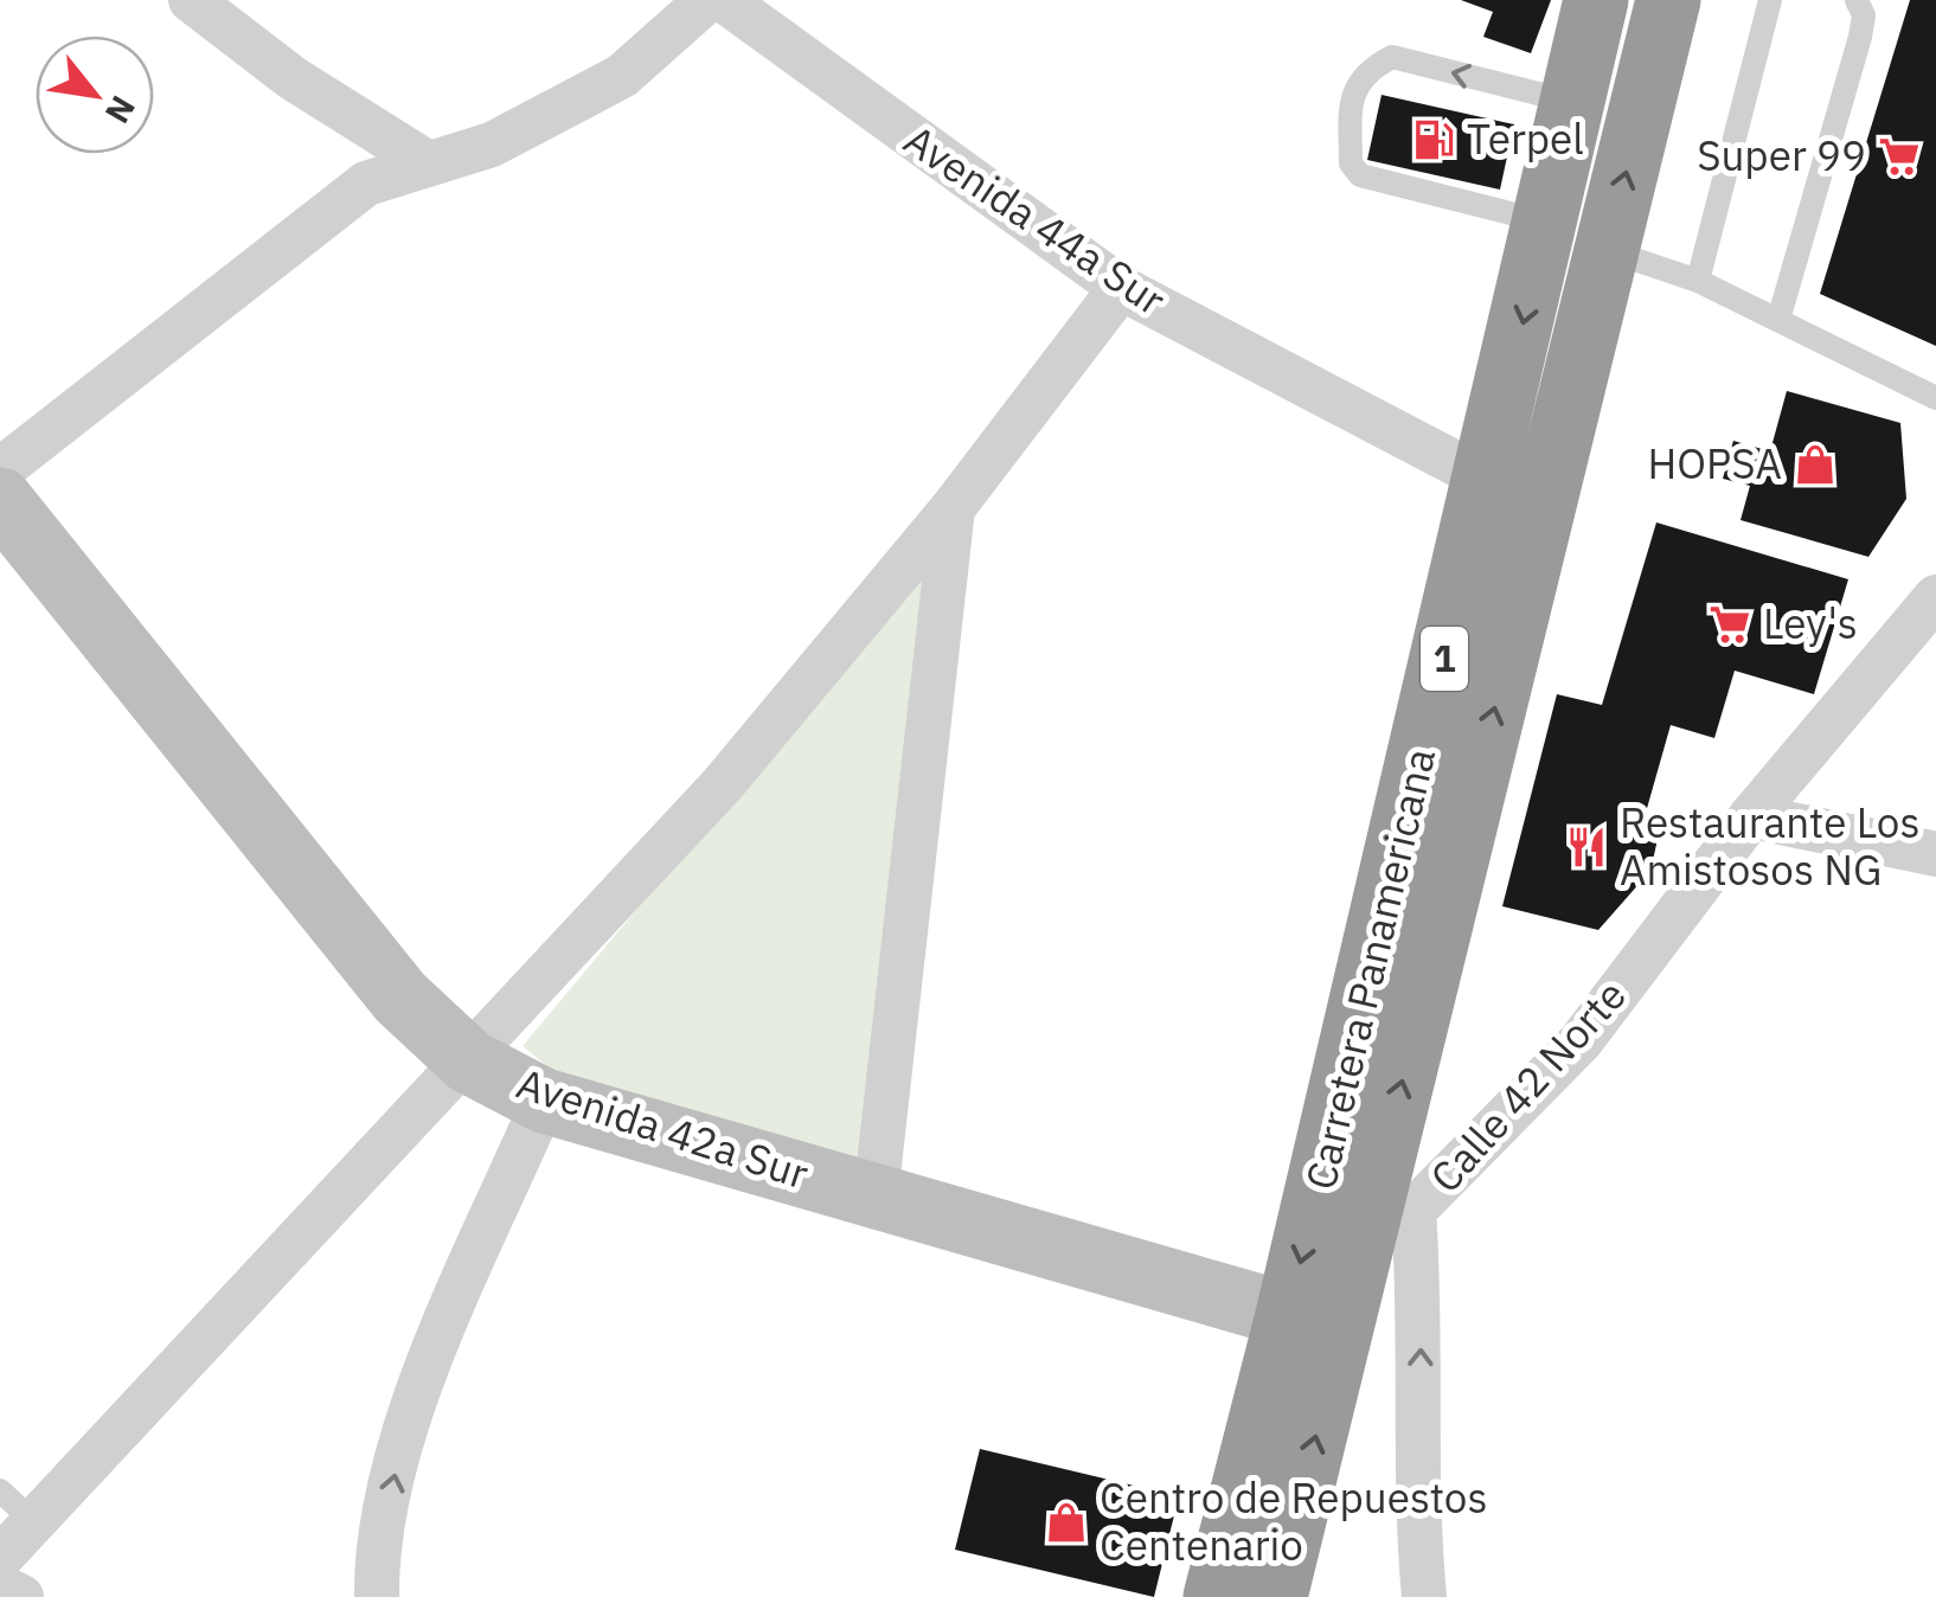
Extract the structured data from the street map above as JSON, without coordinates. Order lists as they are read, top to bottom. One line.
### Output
{"streets":{"highway":["1","Carretera Panamericana"],"street":["Avenida 44a Sur","Calle 42 Norte","Avenida 42a Sur"]},"crossings":[["Avenida 44a Sur","Carretera Panamericana"],["1","Carretera Panamericana"],["1","Calle 42 Norte"],["1","Avenida 42a Sur"],["Carretera Panamericana","Calle 42 Norte"],["Carretera Panamericana","Avenida 42a Sur"]],"places":{"fuel station":["Terpel"],"supermarket":["Super 99","Ley's"],"shop":["HOPSA","Centro de Repuestos Centenario"],"restaurant":["Restaurante Los Amistosos NG"]},"north":"bottom right"}
